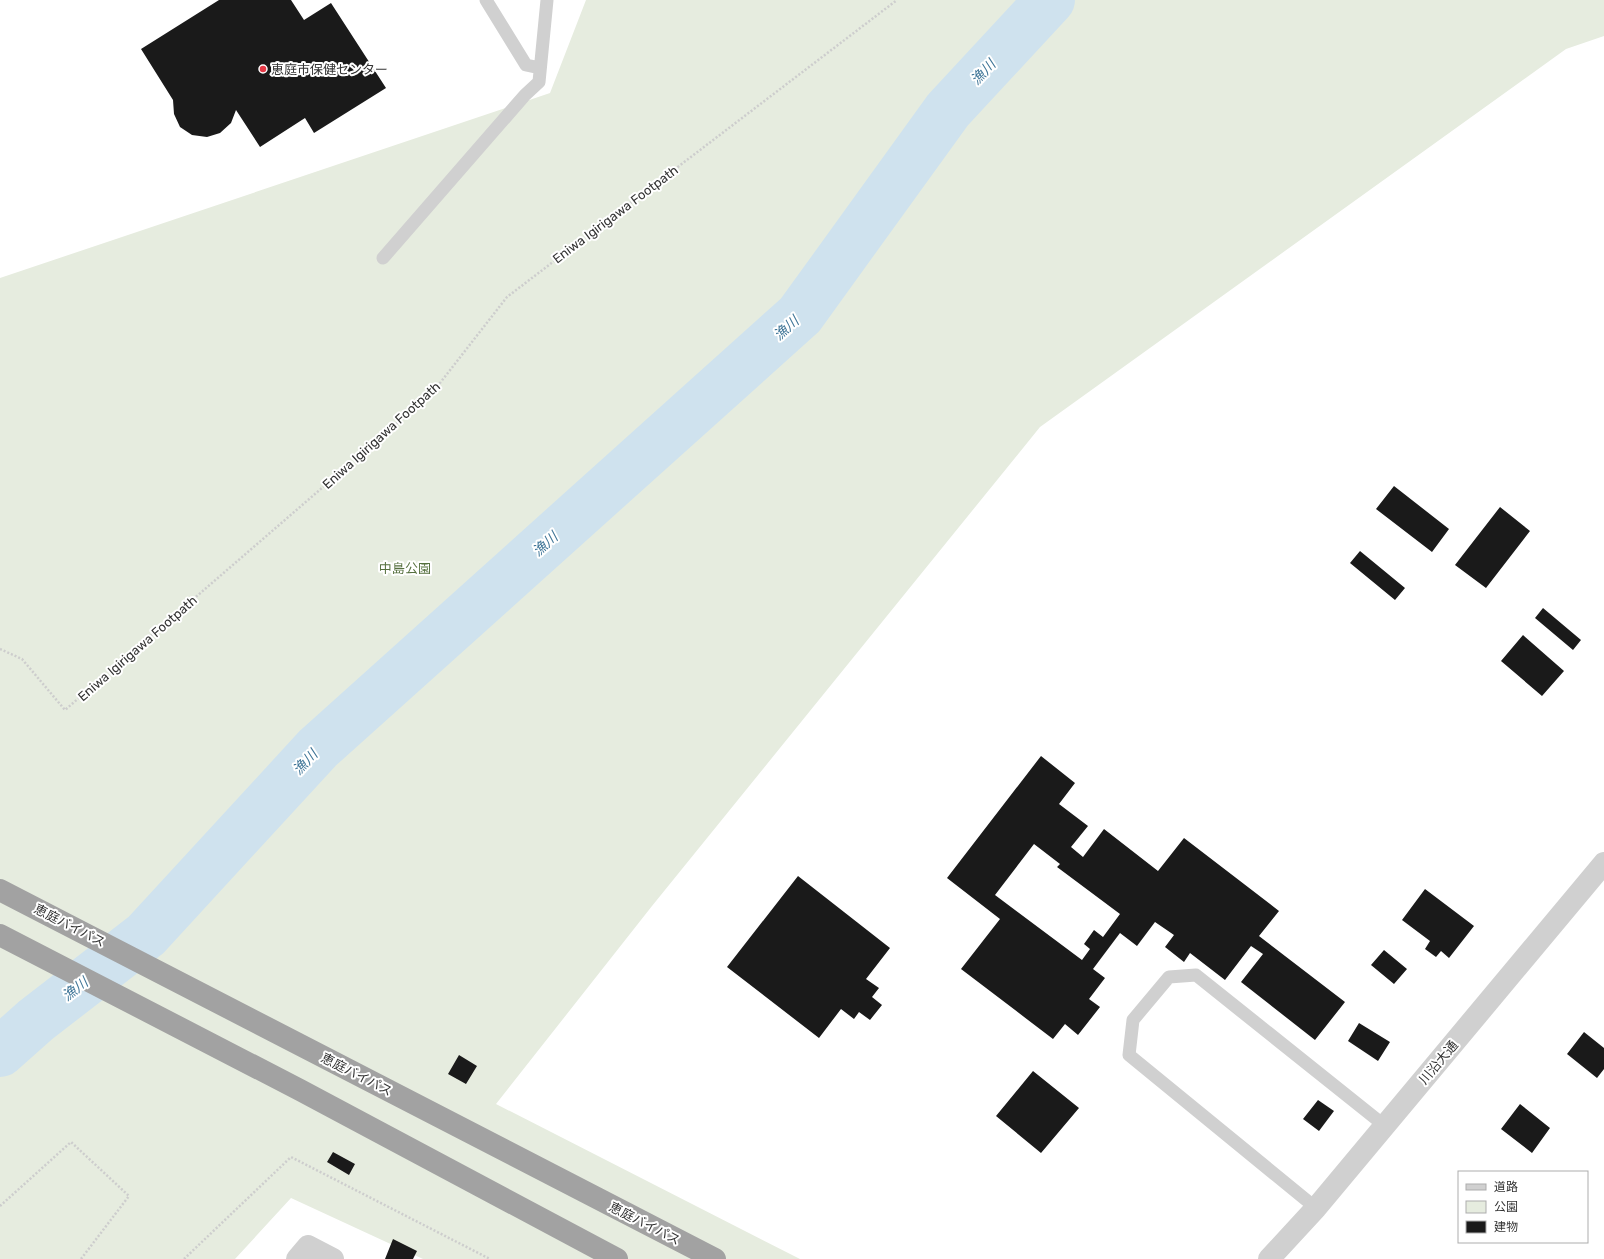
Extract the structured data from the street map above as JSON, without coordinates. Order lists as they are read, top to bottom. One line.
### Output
{"streets":{"highway":["恵庭バイパス"],"street":["川沿大通"],"path":["Eniwa Igirigawa Footpath"]},"water":["漁川"],"parks":["中島公園"],"places":["恵庭市保健センター"],"legend":["道路","公園","建物"]}
